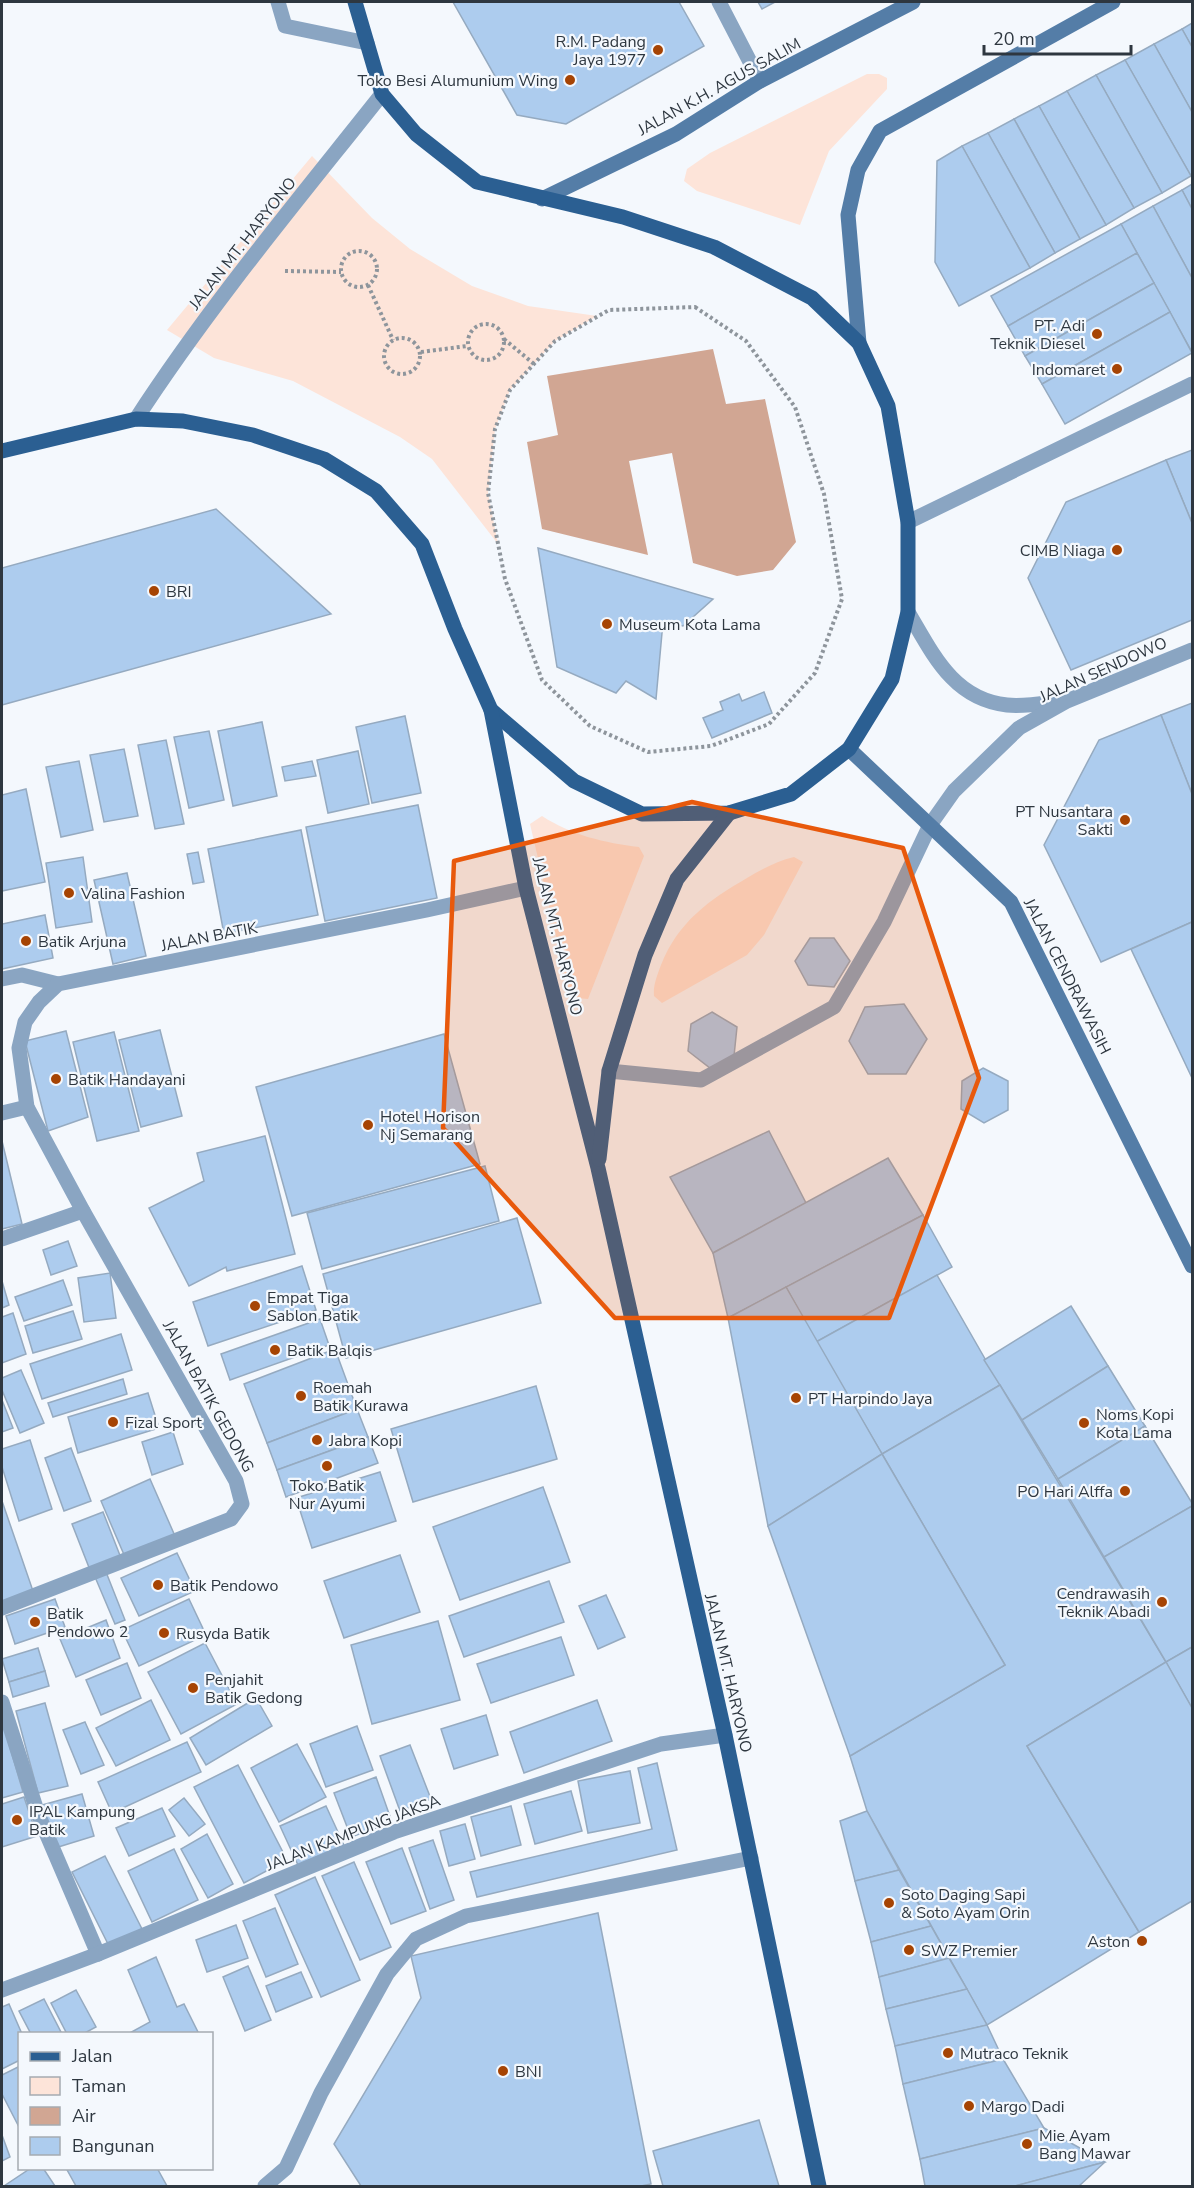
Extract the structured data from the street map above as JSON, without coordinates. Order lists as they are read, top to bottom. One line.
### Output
{"streets":{"main road":["JALAN K.H. AGUS SALIM","JALAN MT. HARYONO","JALAN CENDRAWASIH"],"street":["JALAN SENDOWO","JALAN BATIK","JALAN BATIK GEDONG","JALAN KAMPUNG JAKSA"]},"crossings":[["JALAN MT. HARYONO","JALAN SENDOWO"],["JALAN MT. HARYONO","JALAN BATIK"],["JALAN MT. HARYONO","JALAN KAMPUNG JAKSA"],["JALAN SENDOWO","JALAN CENDRAWASIH"]],"places":["R.M. Padang Jaya 1977","Toko Besi Alumunium Wing","PT. Adi Teknik Diesel","Indomaret","CIMB Niaga","BRI","Museum Kota Lama","PT Nusantara Sakti","Valina Fashion","Batik Arjuna","Batik Handayani","Hotel Horison Nj Semarang","Empat Tiga Sablon Batik","Batik Balqis","Roemah Batik Kurawa","PT Harpindo Jaya","Fizal Sport","Noms Kopi Kota Lama","Jabra Kopi","Toko Batik Nur Ayumi","PO Hari Alffa","Batik Pendowo","Cendrawasih Teknik Abadi","Batik Pendowo 2","Rusyda Batik","Penjahit Batik Gedong","IPAL Kampung Batik","Soto Daging Sapi & Soto Ayam Orin","Aston","SWZ Premier","Mutraco Teknik","BNI","Margo Dadi","Mie Ayam Bang Mawar"],"legend":["Jalan","Taman","Air","Bangunan"],"scale_bar":"20 m"}
